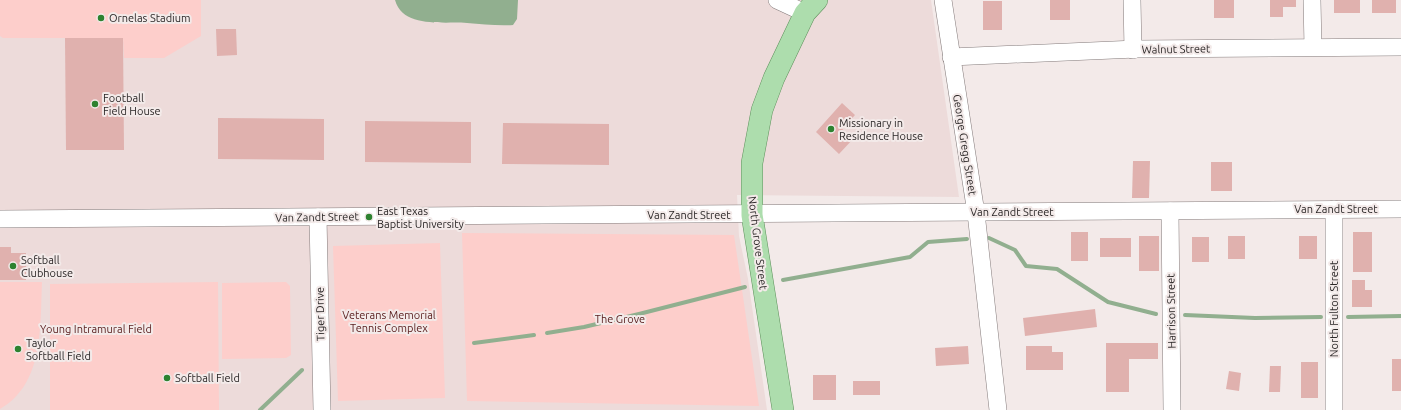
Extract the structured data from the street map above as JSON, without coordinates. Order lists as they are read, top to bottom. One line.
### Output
{"streets":{"main road":["North Grove Street"],"street":["Walnut Street","George Gregg Street","Van Zandt Street","North Fulton Street","Harrison Street","Tiger Drive"]},"crossings":[["Walnut Street","George Gregg Street"],["George Gregg Street","Van Zandt Street"],["Van Zandt Street","North Grove Street"],["Van Zandt Street","North Fulton Street"],["Van Zandt Street","Harrison Street"],["Van Zandt Street","Tiger Drive"]],"parks":["Veterans Memorial Tennis Complex","The Grove","Young Intramural Field"],"places":["Ornelas Stadium","Football Field House","Missionary in Residence House","East Texas Baptist University","Softball Clubhouse","Taylor Softball Field","Softball Field"]}
